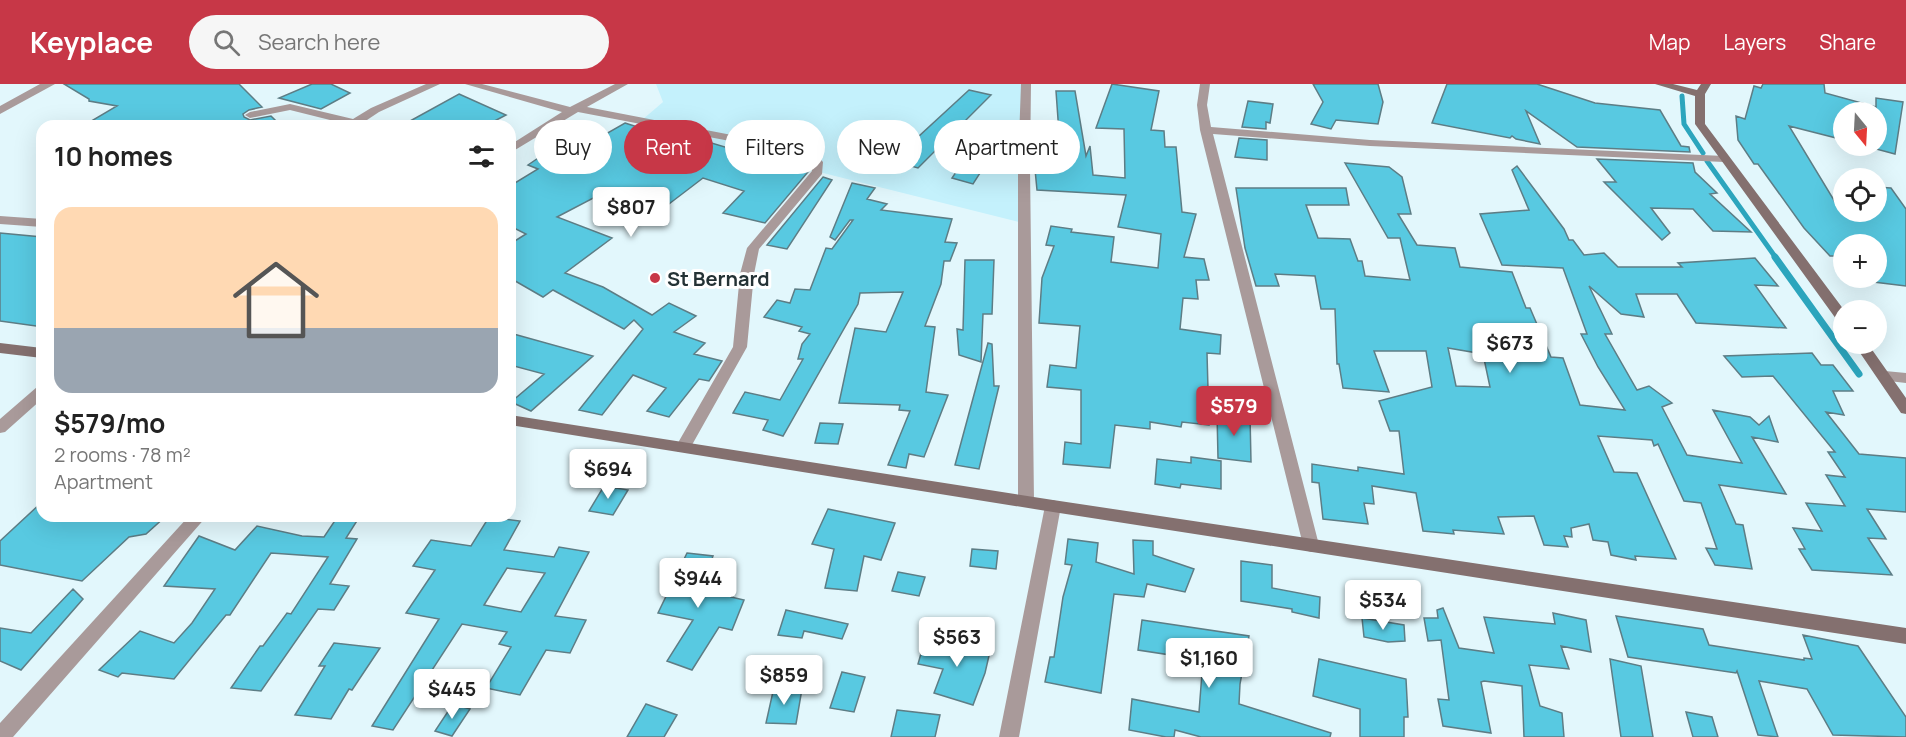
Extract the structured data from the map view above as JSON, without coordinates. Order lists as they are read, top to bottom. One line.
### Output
{"places":["St Bernard"],"north":"bottom","page":{"header":"Keyplace","search":"Search here","nav":["Map","Layers","Share"],"map_buttons":["+","−"],"chip":["Buy","Rent","Filters","New","Apartment"],"heading":"10 homes","price":["$807","$673","$579","$694","$944","$534","$563","$1,160","$859","$445"],"list":[{"name":"$579/mo","note":"2 rooms · 78 m² · Apartment"}]}}
